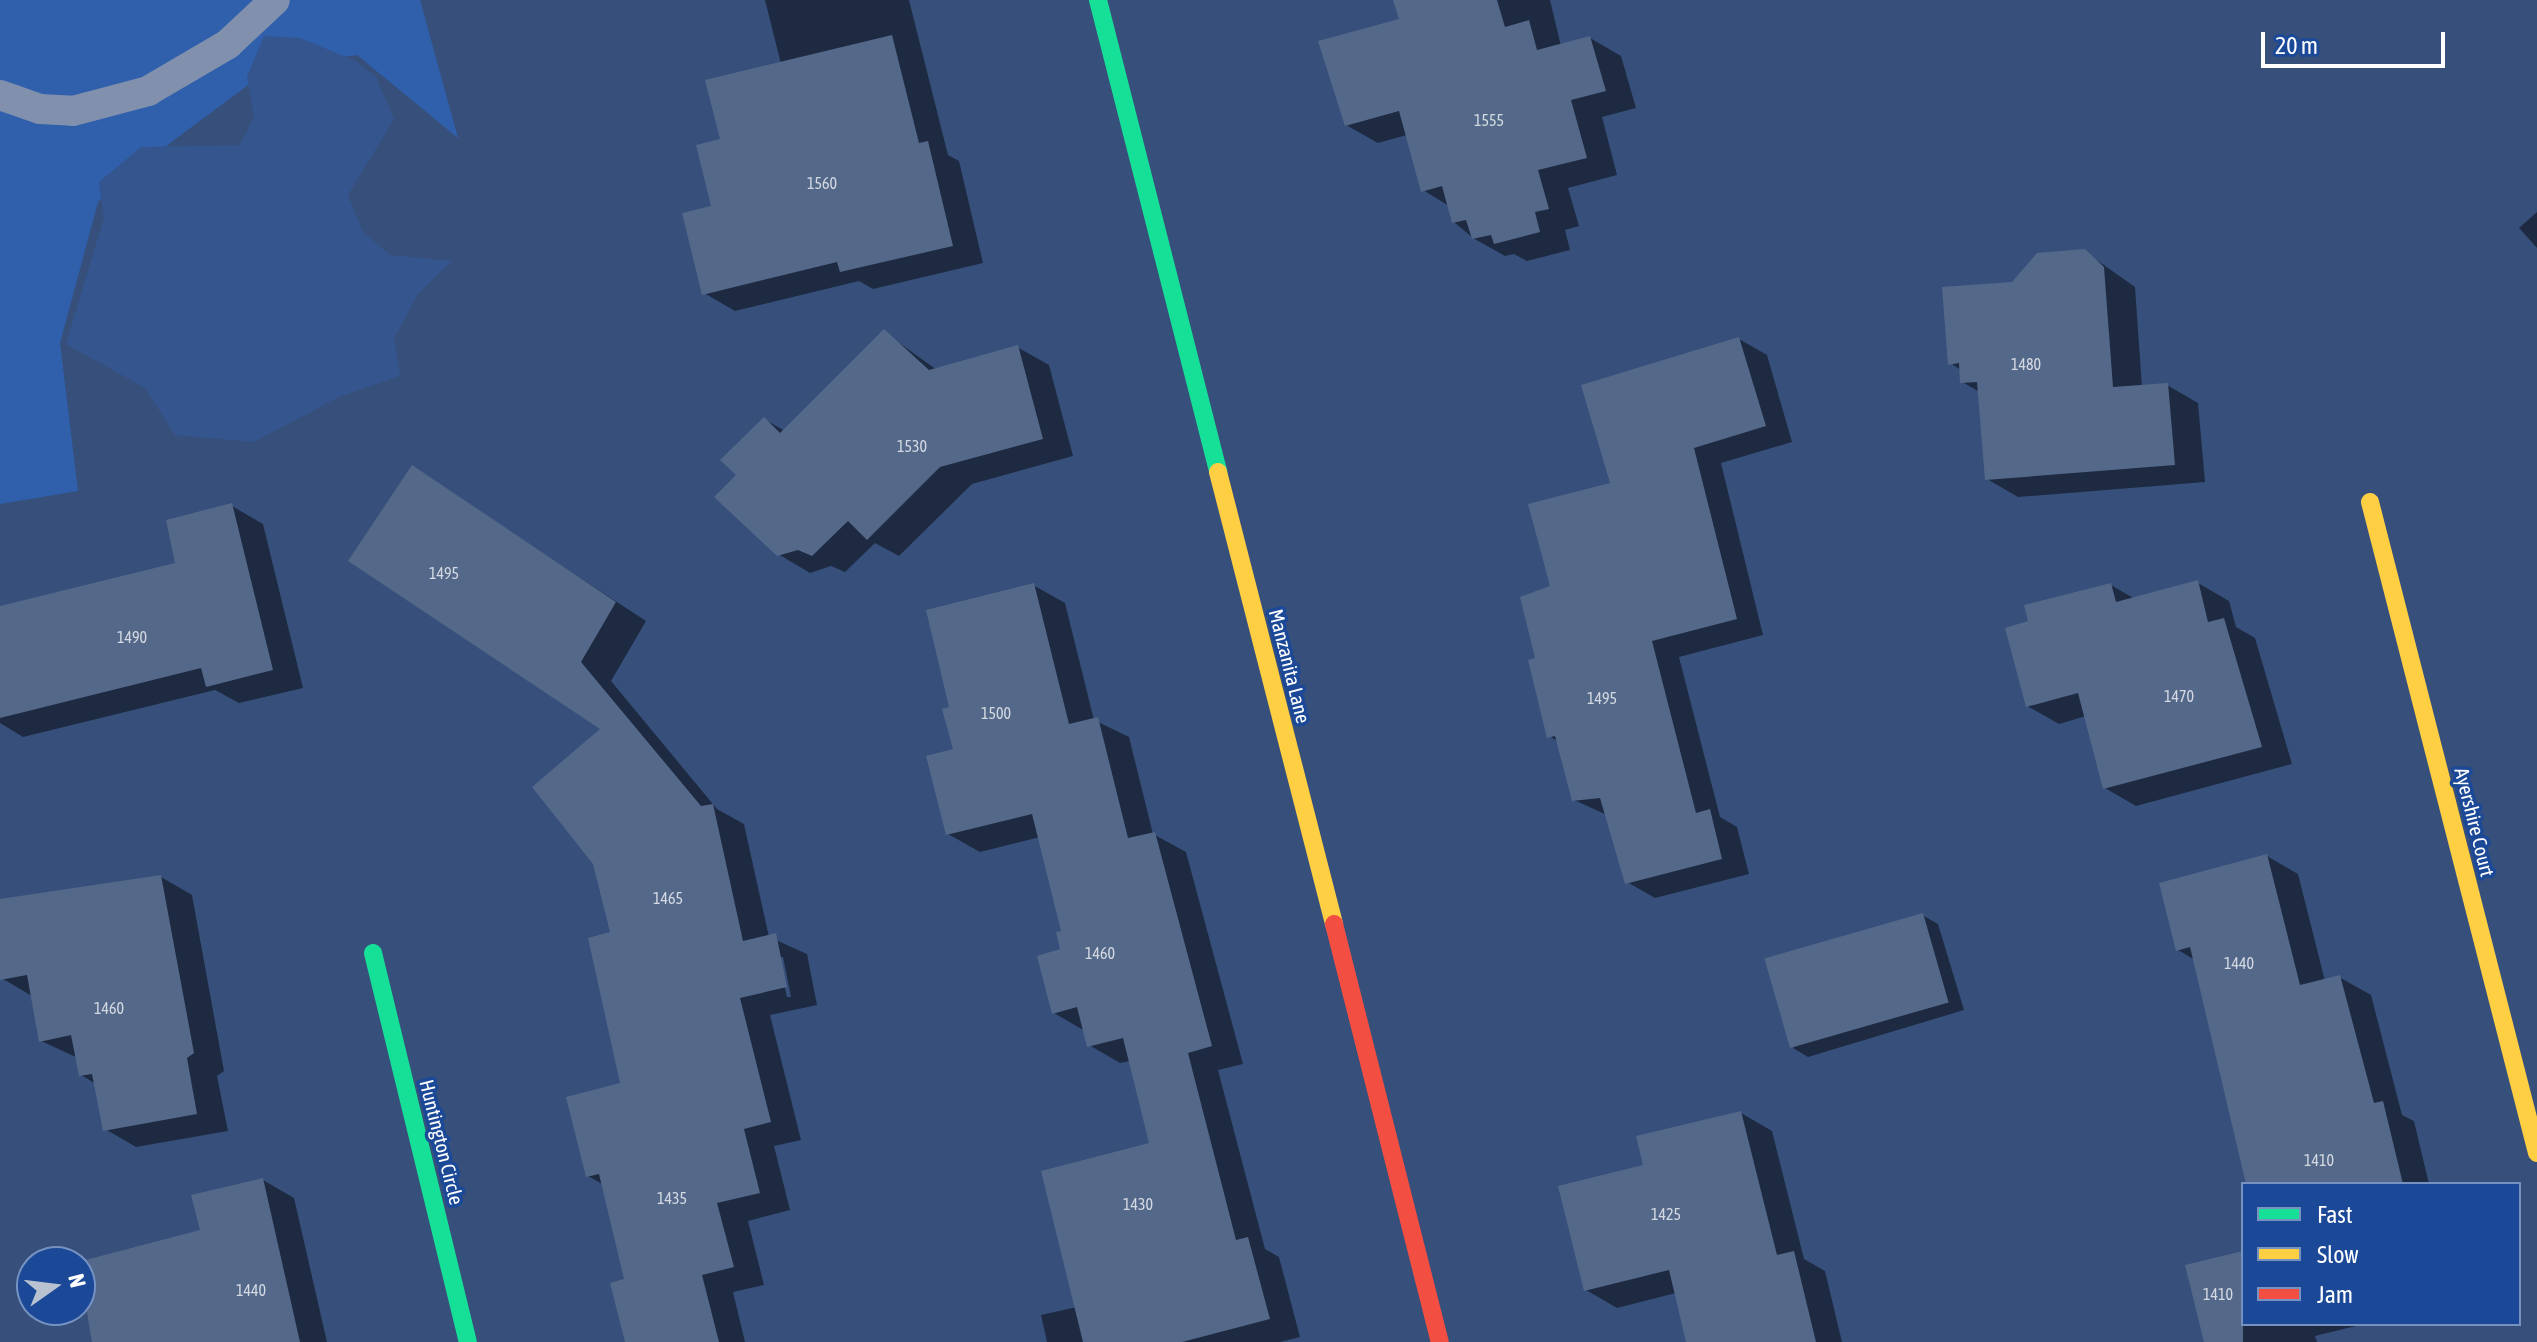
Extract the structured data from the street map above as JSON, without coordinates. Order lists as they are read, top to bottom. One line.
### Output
{"streets":{"street":["Manzanita Lane","Ayershire Court","Huntington Circle"]},"house_numbers":["1555","1560","1480","1530","1495","1490","1470","1495","1500","1465","1460","1440","1460","1410","1435","1430","1425","1440","1410"],"legend":["Fast","Slow","Jam"],"scale_bar":"20 m","north":"right"}
